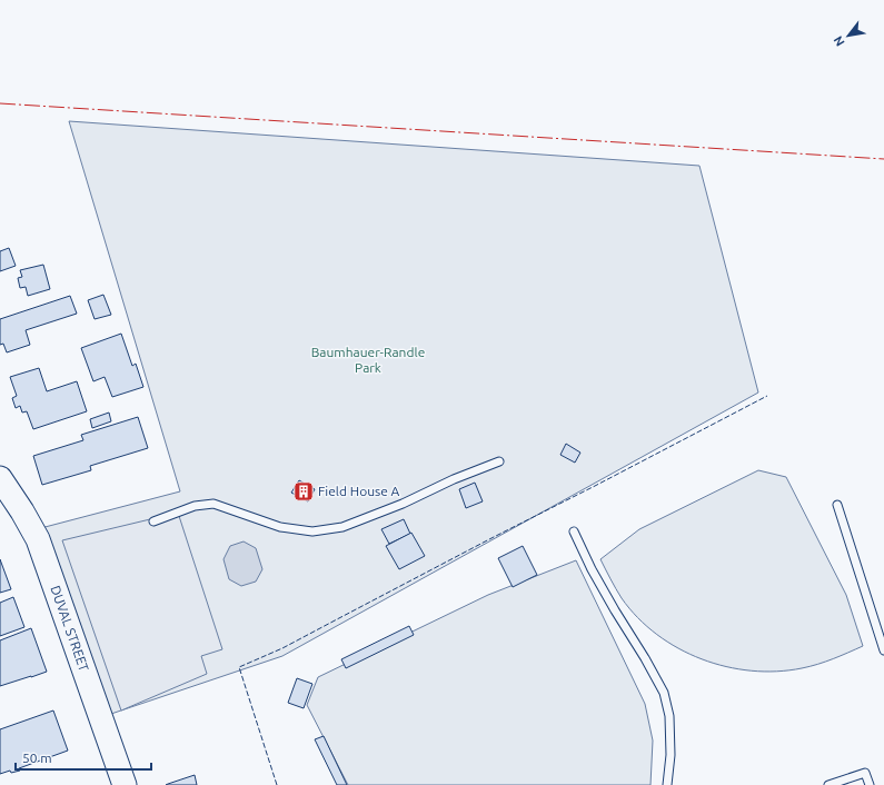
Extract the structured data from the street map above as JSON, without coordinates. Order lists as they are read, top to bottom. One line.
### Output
{"streets":{"street":["DUVAL STREET"]},"parks":["Baumhauer-Randle Park"],"places":{"building":["Field House A"]},"scale_bar":"50 m","north":"bottom left"}
